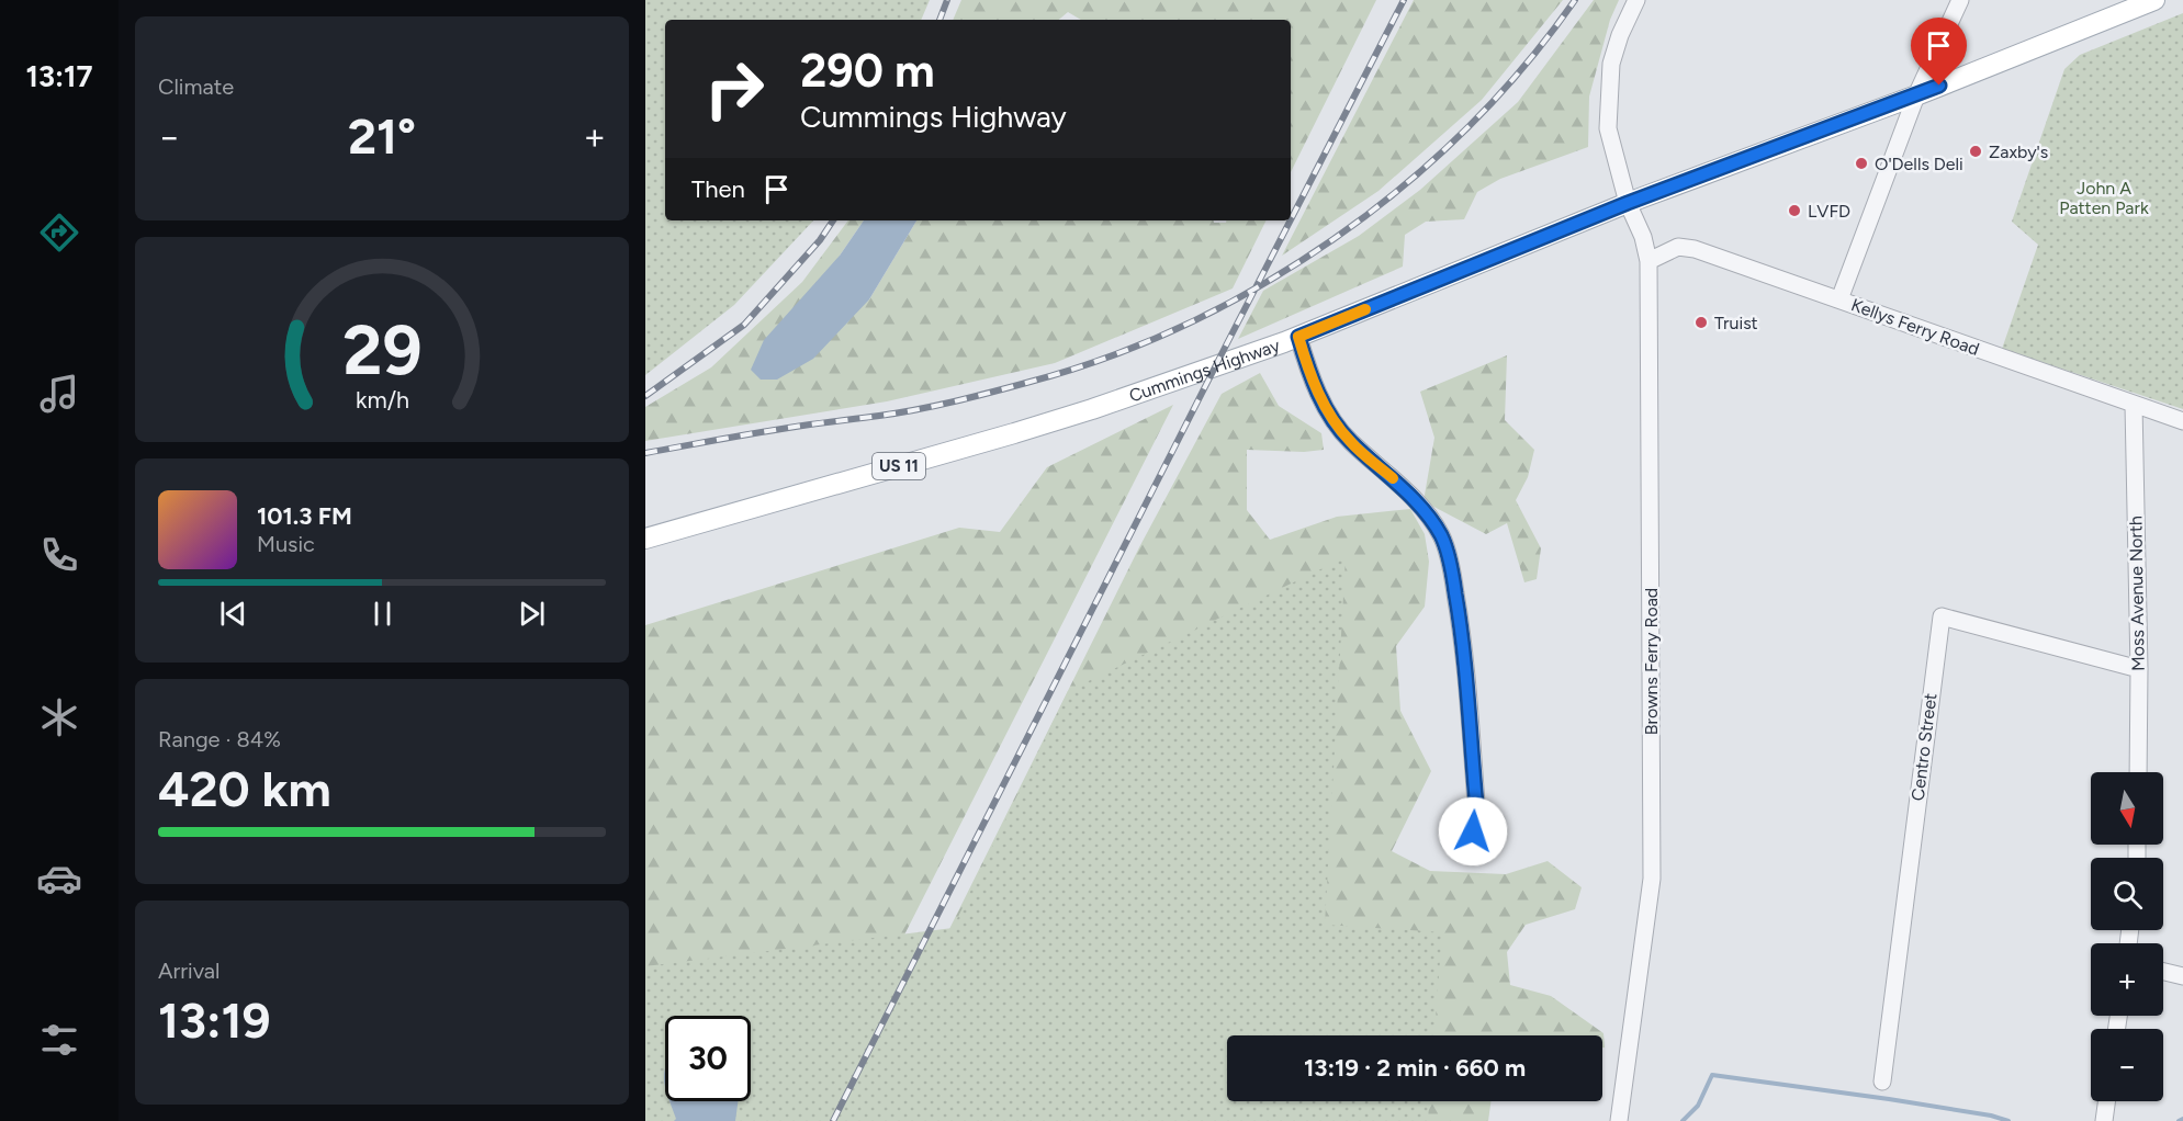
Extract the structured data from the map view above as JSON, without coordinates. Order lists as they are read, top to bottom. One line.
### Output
{"streets":{"main road":["Cummings Highway","US 11"],"street":["Kellys Ferry Road","Moss Avenue North","Browns Ferry Road","Centro Street"]},"crossings":[["Kellys Ferry Road","Moss Avenue North"],["Kellys Ferry Road","Browns Ferry Road"],["Cummings Highway","Browns Ferry Road"],["Moss Avenue North","Centro Street"]],"parks":["John A Patten Park"],"places":["Zaxby's","O'Dells Deli","LVFD","Truist"],"north":"bottom","page":{"tabs":"13:17","tile":["Climate",["Range · 84%","420 km"],["Arrival","13:19"]],"turn":["290 m","Cummings Highway"],"heat":["−","21°","+"],"then":"Then","song":["101.3 FM","Music"],"map_buttons":["+","−"],"limit":"30","trip":"13:19 · 2 min · 660 m","gauge":["29","km/h"]}}
